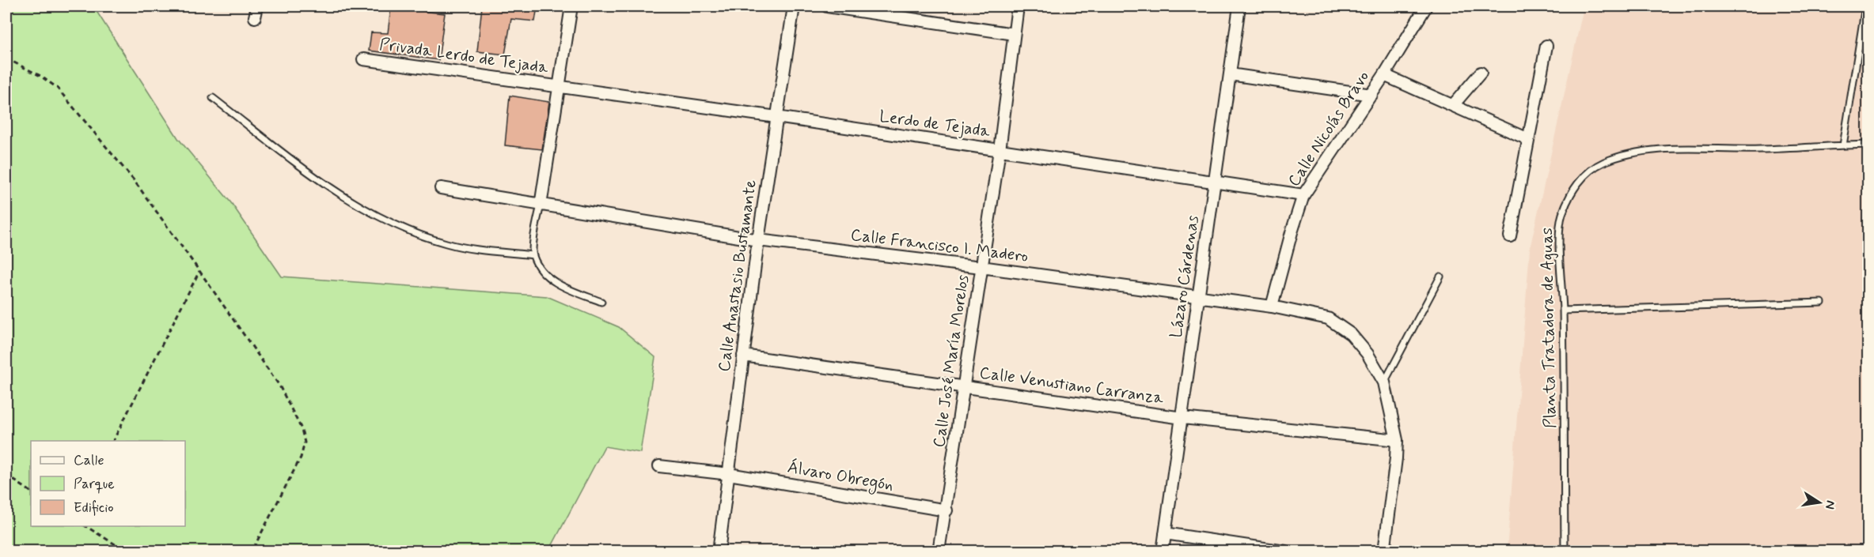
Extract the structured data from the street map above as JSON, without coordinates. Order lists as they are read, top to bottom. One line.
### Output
{"streets":{"street":["Privada Lerdo de Tejada","Lerdo de Tejada","Calle Nicolás Bravo","Calle Francisco I. Madero","Calle Anastasio Bustamante","Lázaro Cárdenas","Calle José María Morelos","Calle Venustiano Carranza","Álvaro Obregón"],"lane":["Planta Tratadora de Aguas"]},"crossings":[["Privada Lerdo de Tejada","Lerdo de Tejada"],["Lerdo de Tejada","Calle Nicolás Bravo"],["Lerdo de Tejada","Calle Anastasio Bustamante"],["Lerdo de Tejada","Lázaro Cárdenas"],["Lerdo de Tejada","Calle José María Morelos"],["Calle Nicolás Bravo","Calle Francisco I. Madero"],["Calle Francisco I. Madero","Calle Anastasio Bustamante"],["Calle Francisco I. Madero","Lázaro Cárdenas"],["Calle Francisco I. Madero","Calle José María Morelos"],["Calle Francisco I. Madero","Calle Venustiano Carranza"],["Calle Anastasio Bustamante","Calle Venustiano Carranza"],["Calle Anastasio Bustamante","Álvaro Obregón"],["Lázaro Cárdenas","Calle Venustiano Carranza"],["Calle José María Morelos","Calle Venustiano Carranza"],["Calle José María Morelos","Álvaro Obregón"]],"legend":["Calle","Parque","Edificio"],"north":"right"}
